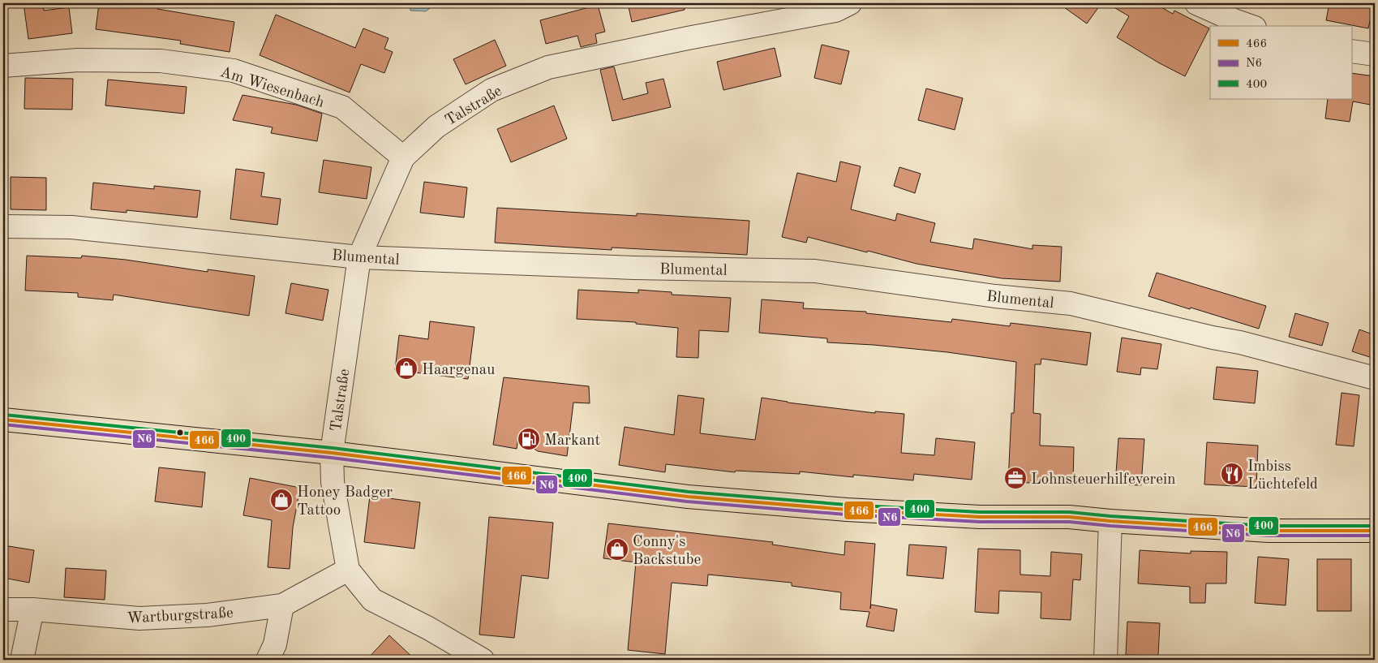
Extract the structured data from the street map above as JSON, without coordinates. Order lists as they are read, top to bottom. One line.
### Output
{"streets":{"street":["Am Wiesenbach","Talstraße","Blumental","Wartburgstraße"]},"crossings":[["Am Wiesenbach","Talstraße"],["Talstraße","Blumental"],["Talstraße","Wartburgstraße"]],"places":{"shop":["Haargenau","Honey Badger Tattoo","Conny's Backstube"],"fuel station":["Markant"],"restaurant":["Imbiss Lüchtefeld"],"office":["Lohnsteuerhilfeverein"]},"lines":["transit line 400","transit line 466","transit line N6"],"legend":["466","N6","400"]}
